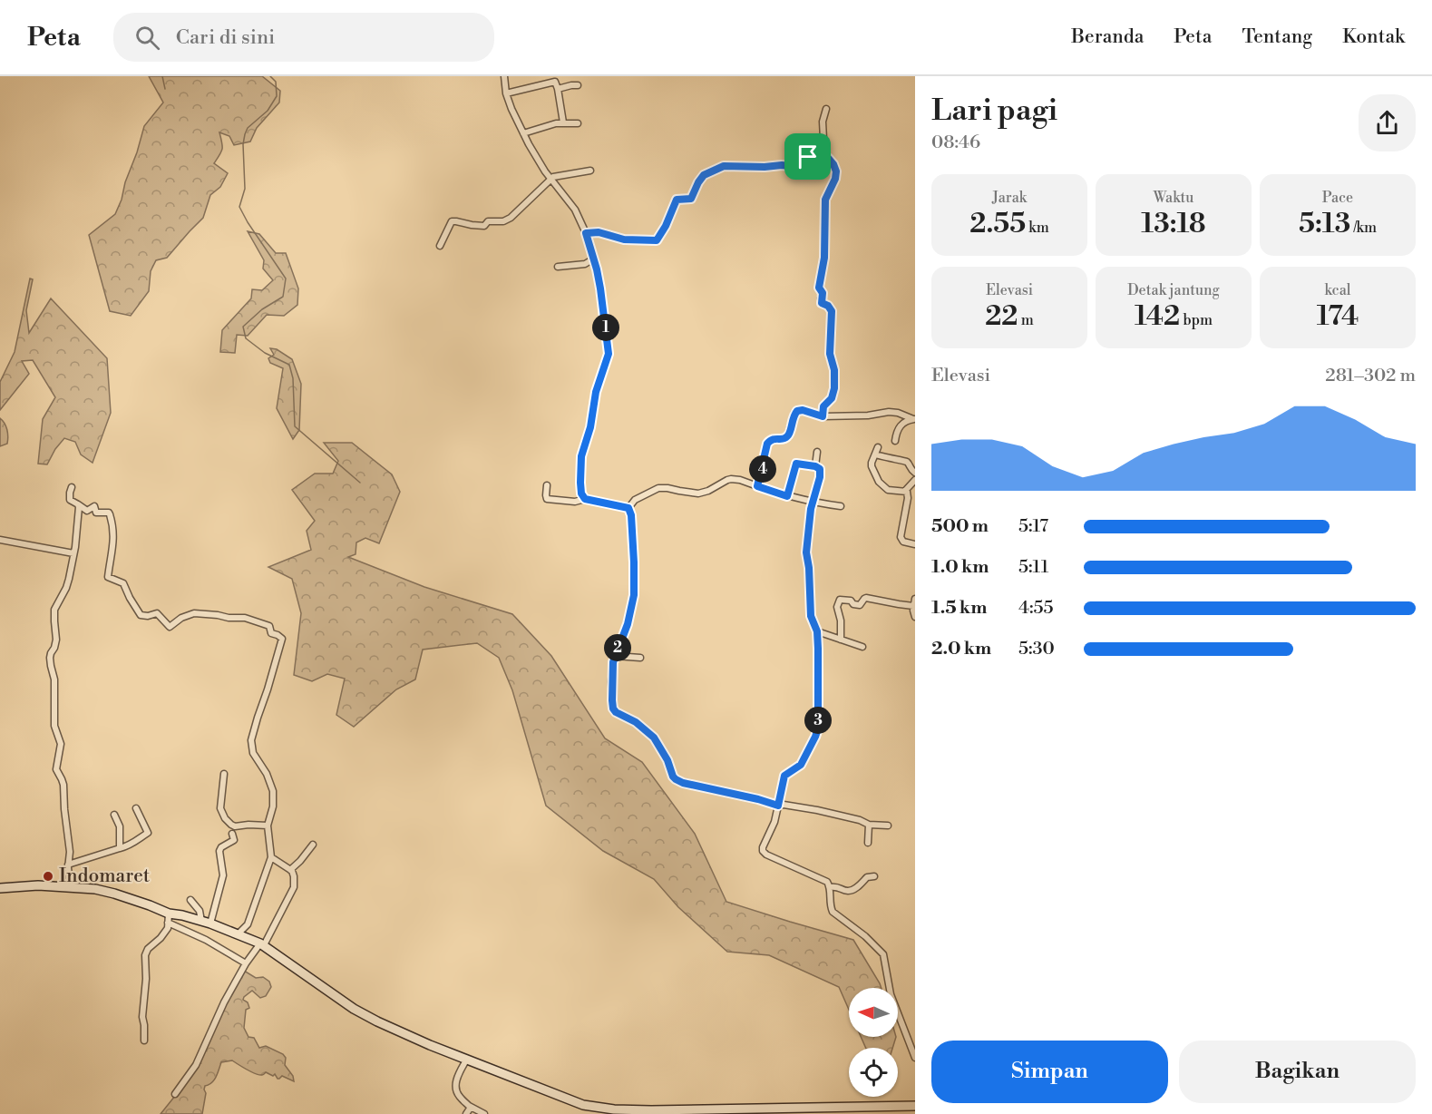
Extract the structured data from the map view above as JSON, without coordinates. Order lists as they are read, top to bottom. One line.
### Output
{"places":["Indomaret"],"north":"left","page":{"header":"Peta","search":"Cari di sini","nav":["Beranda","Peta","Tentang","Kontak"],"heading":["Lari pagi","08:46"],"stats":[["Jarak","2.55 km"],["Waktu","13:18"],["Pace","5:13 /km"],["Elevasi","22 m"],["Detak jantung","142 bpm"],["kcal","174"]],"pins":["1","4","2","3"],"chart":["Elevasi","281–302 m"],"list":[{"name":"500 m","note":"5:17"},{"name":"1.0 km","note":"5:11"},{"name":"1.5 km","note":"4:55"},{"name":"2.0 km","note":"5:30"}],"buttons":["Simpan","Bagikan"]}}
